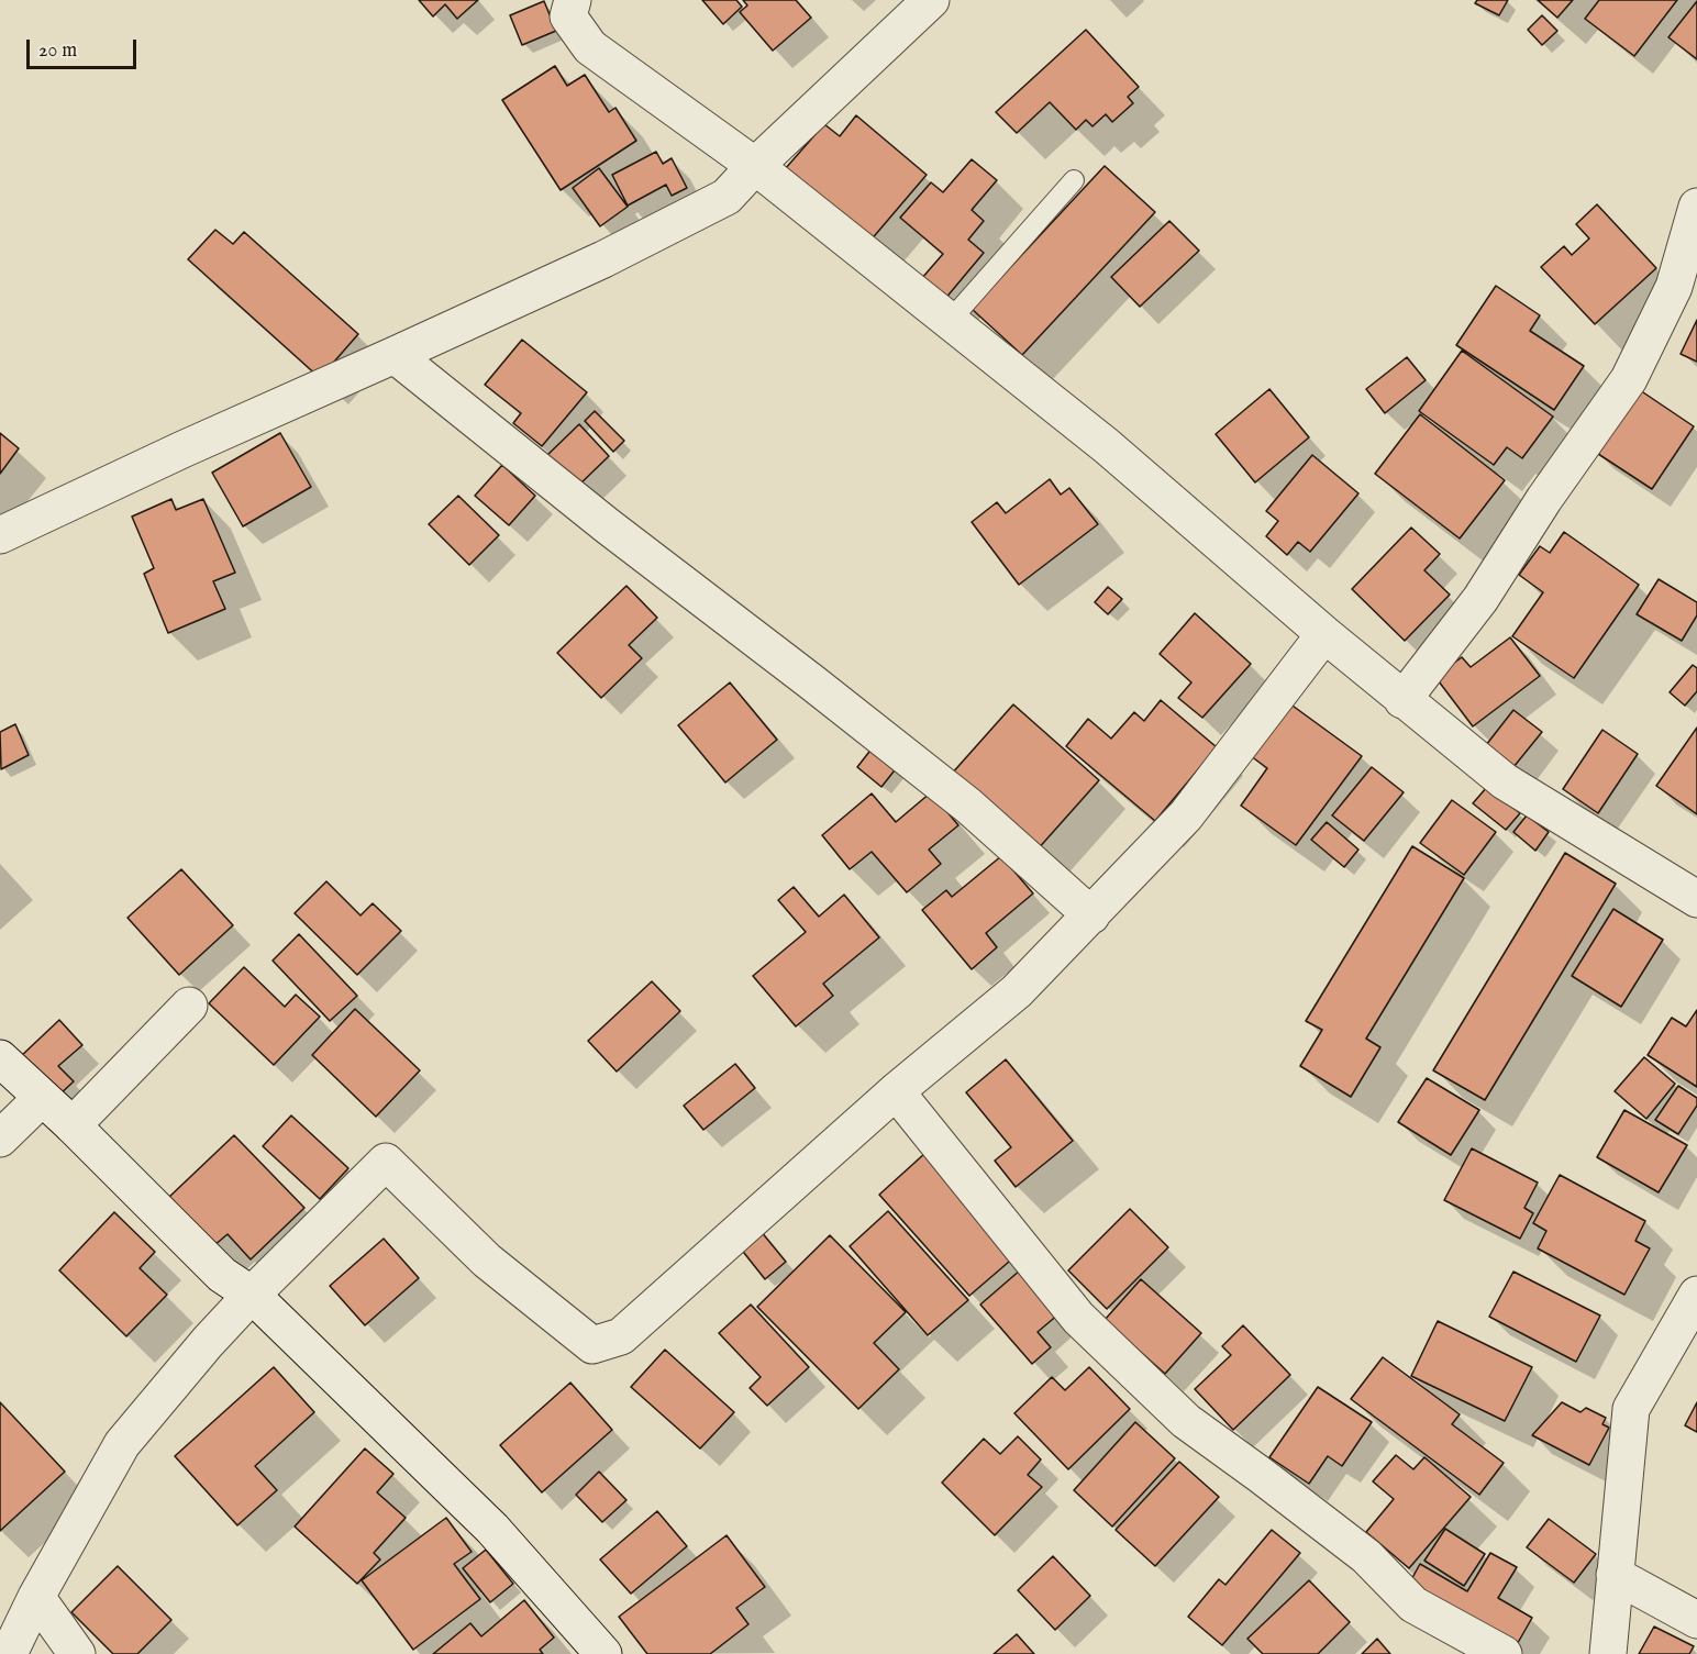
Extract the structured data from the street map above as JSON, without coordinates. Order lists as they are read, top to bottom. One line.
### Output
{"scale_bar":"20 m"}
